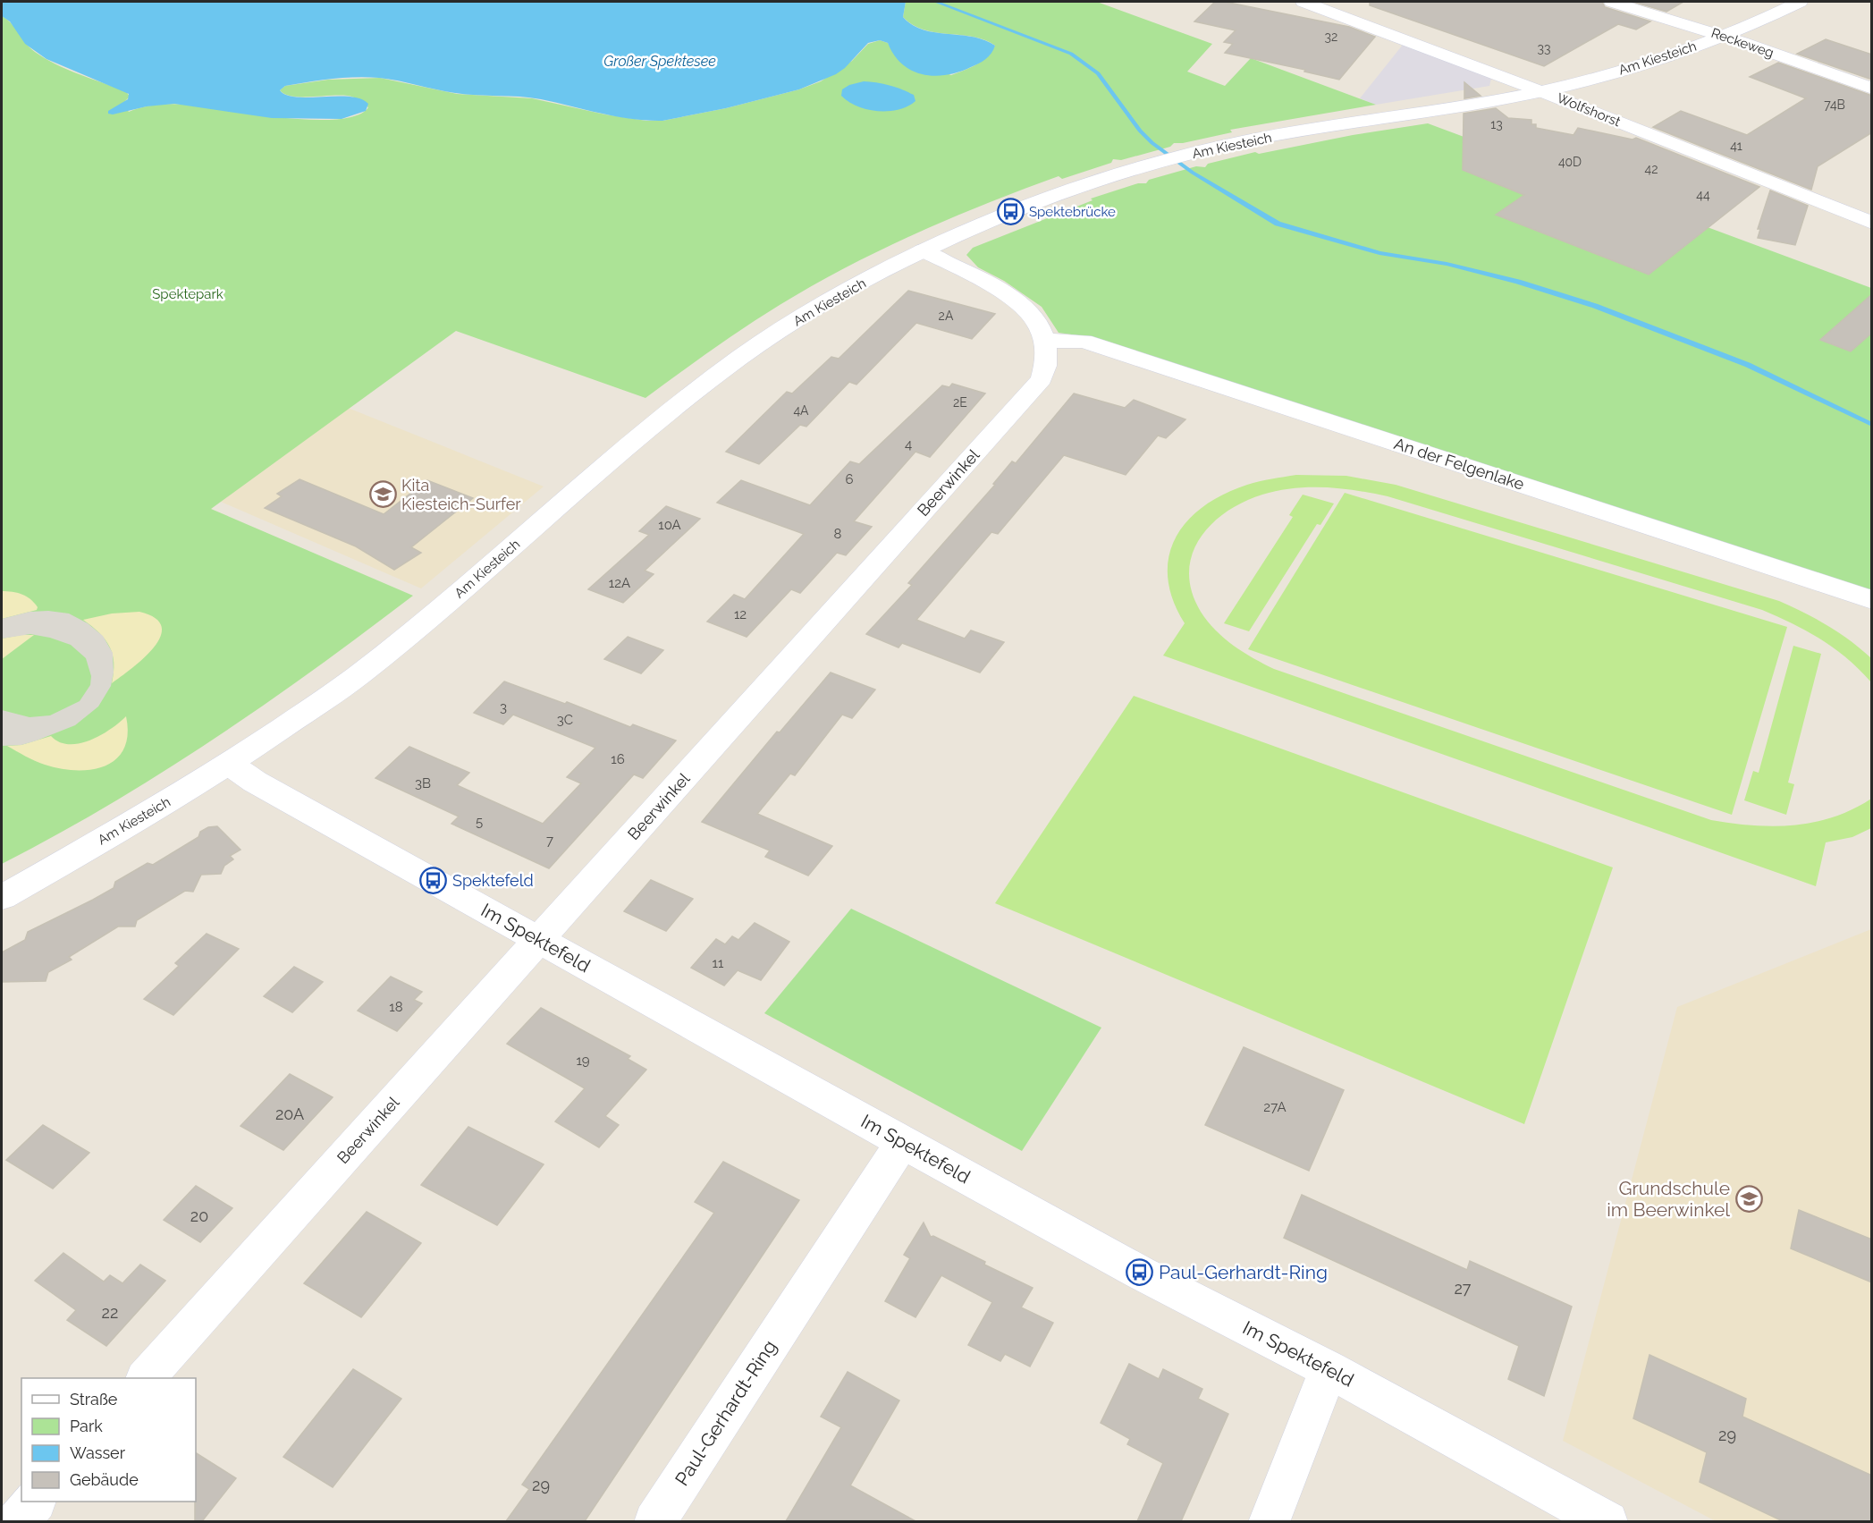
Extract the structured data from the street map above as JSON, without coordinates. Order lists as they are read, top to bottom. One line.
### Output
{"streets":{"street":["Reckeweg","Am Kiesteich","Wolfshorst","An der Felgenlake","Beerwinkel","Im Spektefeld","Paul-Gerhardt-Ring"]},"crossings":[["Reckeweg","Am Kiesteich"],["Am Kiesteich","Wolfshorst"],["Am Kiesteich","Beerwinkel"],["Am Kiesteich","Im Spektefeld"],["An der Felgenlake","Beerwinkel"],["Beerwinkel","Im Spektefeld"],["Im Spektefeld","Paul-Gerhardt-Ring"]],"water":["Großer Spektesee"],"parks":["Spektepark"],"places":{"bus stop":["Spektebrücke","Spektefeld","Paul-Gerhardt-Ring"],"school or university":["Kita Kiesteich-Surfer","Grundschule im Beerwinkel"]},"house_numbers":["32","33","74B","13","41","40D","42","44","2A","2E","4A","4","6","10A","8","12A","12","3","3C","16","3B","5","7","11","18","19","27A","20A","20","27","22","29","29"],"legend":["Straße","Park","Wasser","Gebäude"]}
